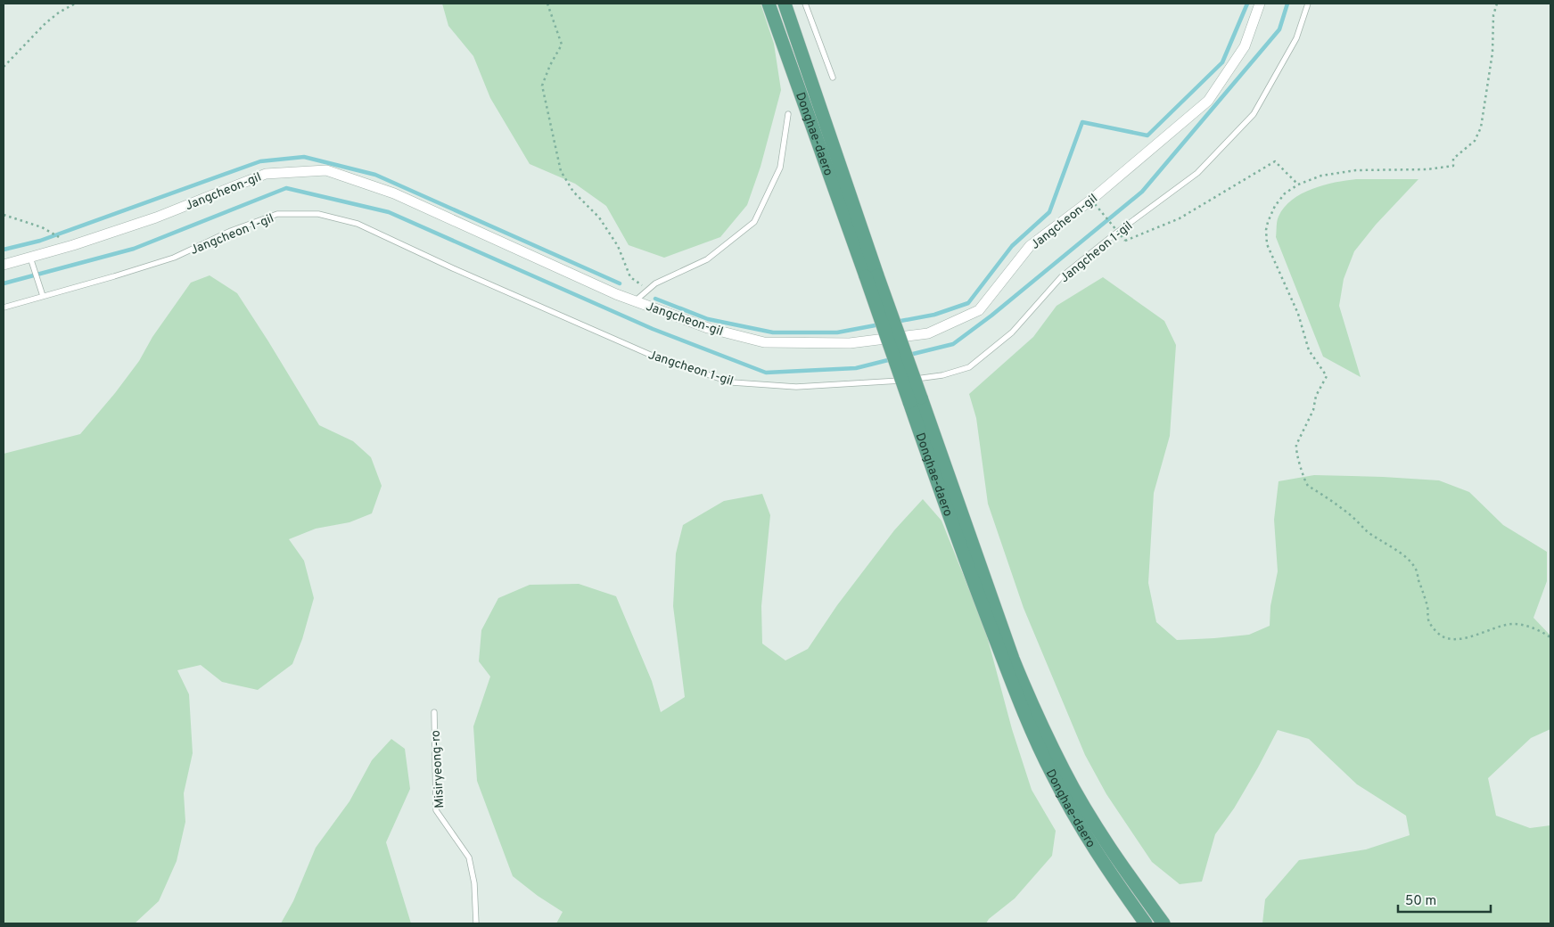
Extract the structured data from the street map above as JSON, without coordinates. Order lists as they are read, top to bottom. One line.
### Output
{"streets":{"main road":["Donghae-daero"],"street":["Jangcheon-gil"],"lane":["Jangcheon 1-gil","Misiryeong-ro"]},"scale_bar":"50 m"}
